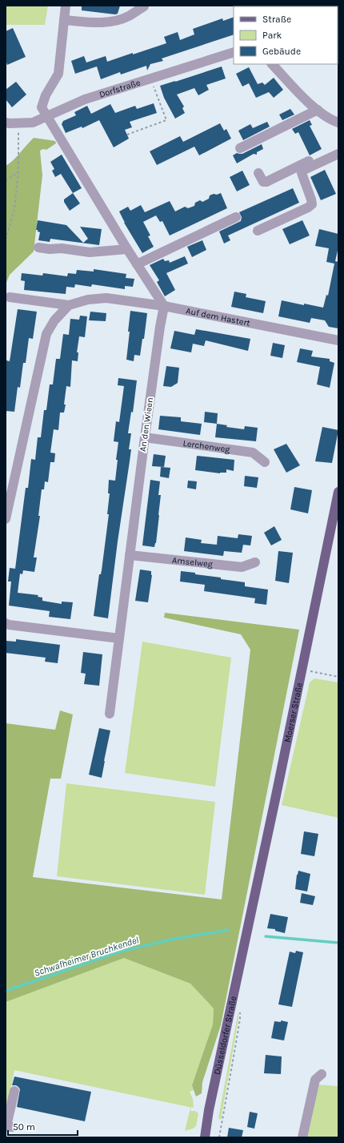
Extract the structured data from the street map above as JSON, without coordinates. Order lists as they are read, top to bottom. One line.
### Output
{"streets":{"main road":["Moerser Straße","Düsseldorfer Straße"],"street":["Dorfstraße","Auf dem Hastert","An den Wieen","Lerchenweg","Amselweg"]},"crossings":[["Auf dem Hastert","An den Wieen"],["An den Wieen","Lerchenweg"],["An den Wieen","Amselweg"],["Moerser Straße","Düsseldorfer Straße"]],"water":["Schwafheimer Bruchkendel"],"legend":["Straße","Park","Gebäude"],"scale_bar":"50 m"}
